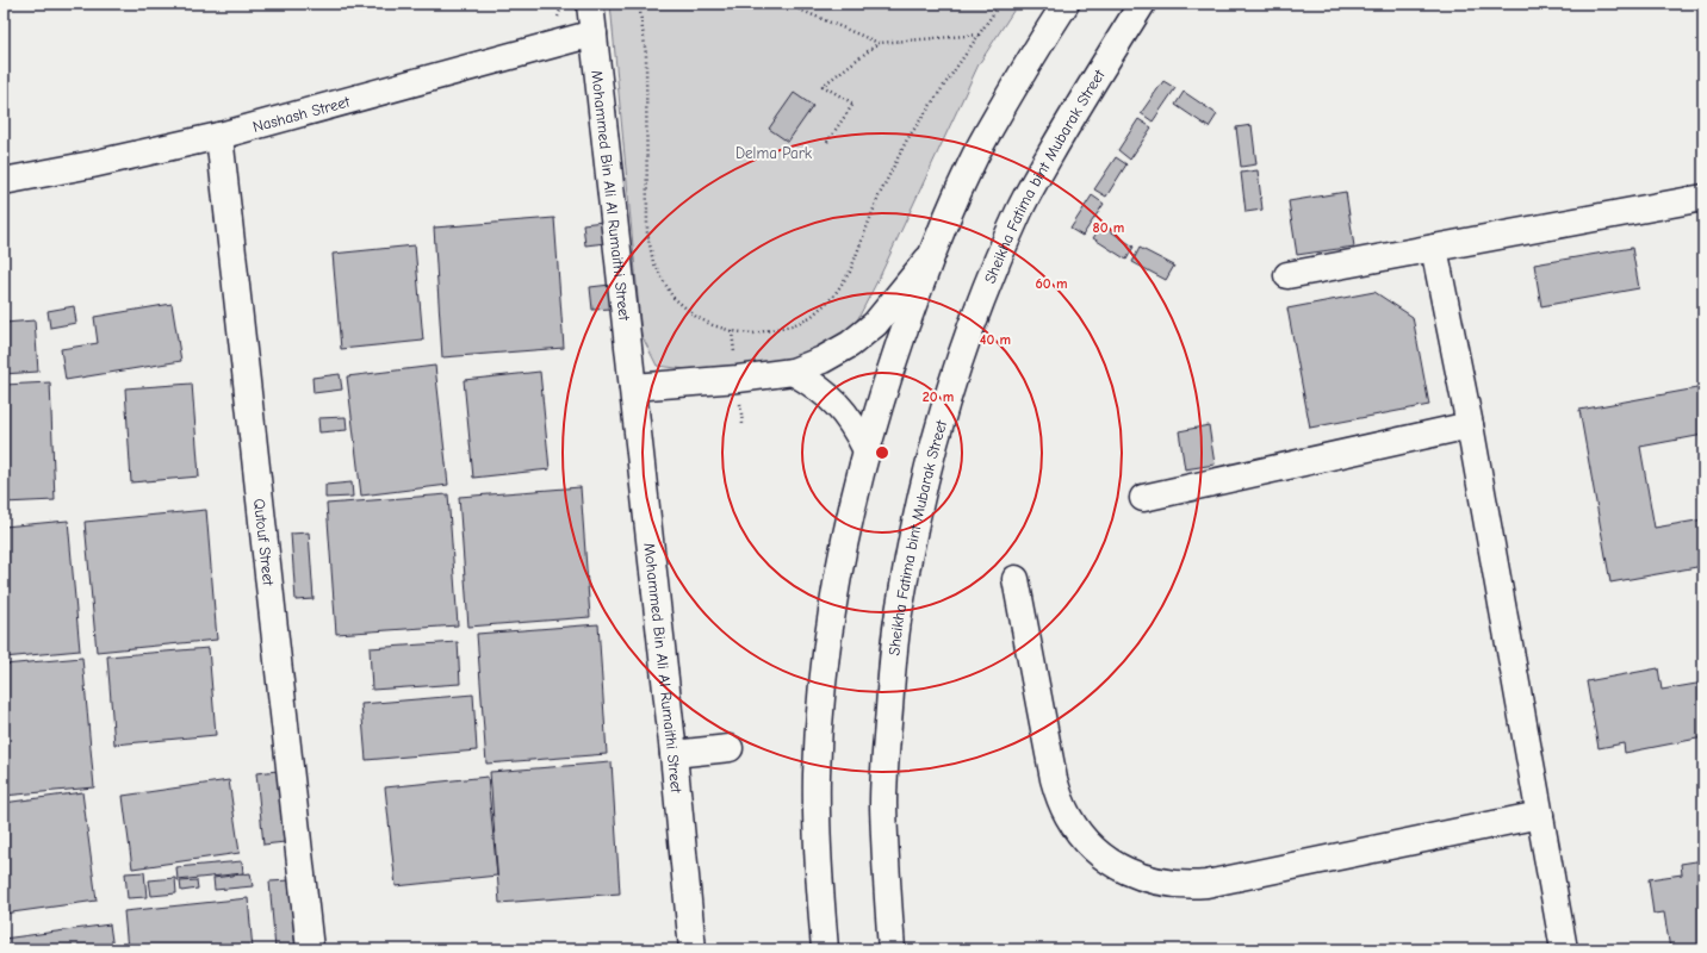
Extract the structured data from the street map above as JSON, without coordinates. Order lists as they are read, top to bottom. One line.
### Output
{"streets":{"street":["Nashash Street","Sheikha Fatima bint Mubarak Street","Mohammed Bin Ali Al Rumaithi Street","Qutouf Street"]},"crossings":[["Nashash Street","Mohammed Bin Ali Al Rumaithi Street"],["Nashash Street","Qutouf Street"]],"parks":["Delma Park"],"rings":["80 m","60 m","40 m","20 m"]}
